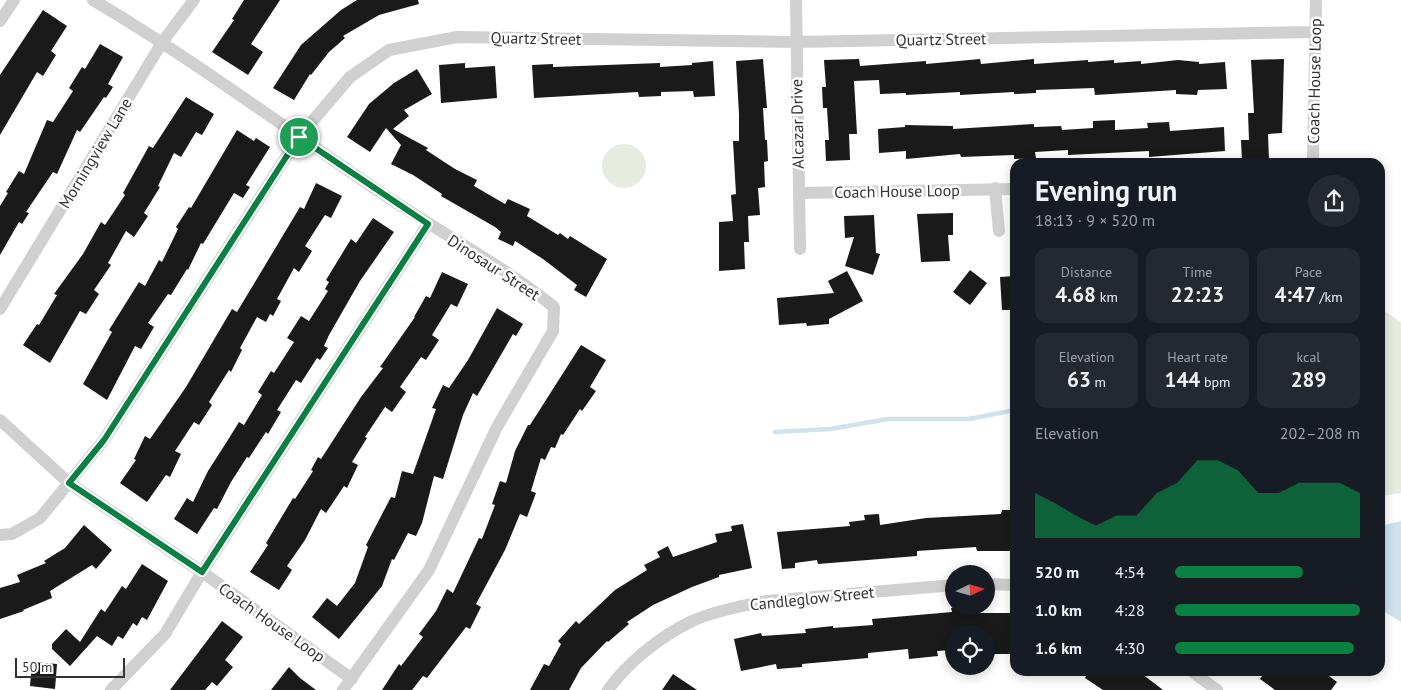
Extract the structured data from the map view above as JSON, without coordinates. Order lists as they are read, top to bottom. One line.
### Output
{"streets":{"street":["Quartz Street","Coach House Loop","Alcazar Drive","Morningview Lane","Dinosaur Street","Candleglow Street"]},"crossings":[["Quartz Street","Coach House Loop"],["Quartz Street","Alcazar Drive"],["Quartz Street","Dinosaur Street"],["Coach House Loop","Alcazar Drive"],["Coach House Loop","Dinosaur Street"],["Morningview Lane","Dinosaur Street"]],"scale_bar":"50 m","north":"right","page":{"heading":["Evening run","18:13 · 9 × 520 m"],"stats":[["Distance","4.68 km"],["Time","22:23"],["Pace","4:47 /km"],["Elevation","63 m"],["Heart rate","144 bpm"],["kcal","289"]],"chart":["Elevation","202–208 m"],"list":[{"name":"520 m","note":"4:54"},{"name":"1.0 km","note":"4:28"},{"name":"1.6 km","note":"4:30"}],"scale":"50 m"}}
